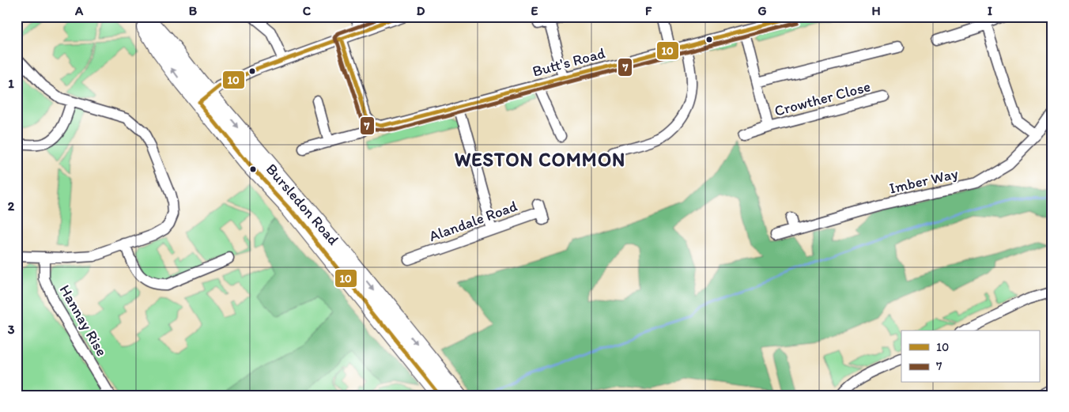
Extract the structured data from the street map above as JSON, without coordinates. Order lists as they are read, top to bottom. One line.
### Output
{"streets":{"main road":["Bursledon Road"],"street":["Butt's Road","Crowther Close","Imber Way","Alandale Road","Hannay Rise"]},"crossings":[["Butt's Road","Crowther Close"]],"districts":["WESTON COMMON"],"lines":["transit line 10","transit line 7"],"legend":["10","7"],"grid":{"columns":["A","B","C","D","E","F","G","H","I"],"rows":["1","2","3"]}}
